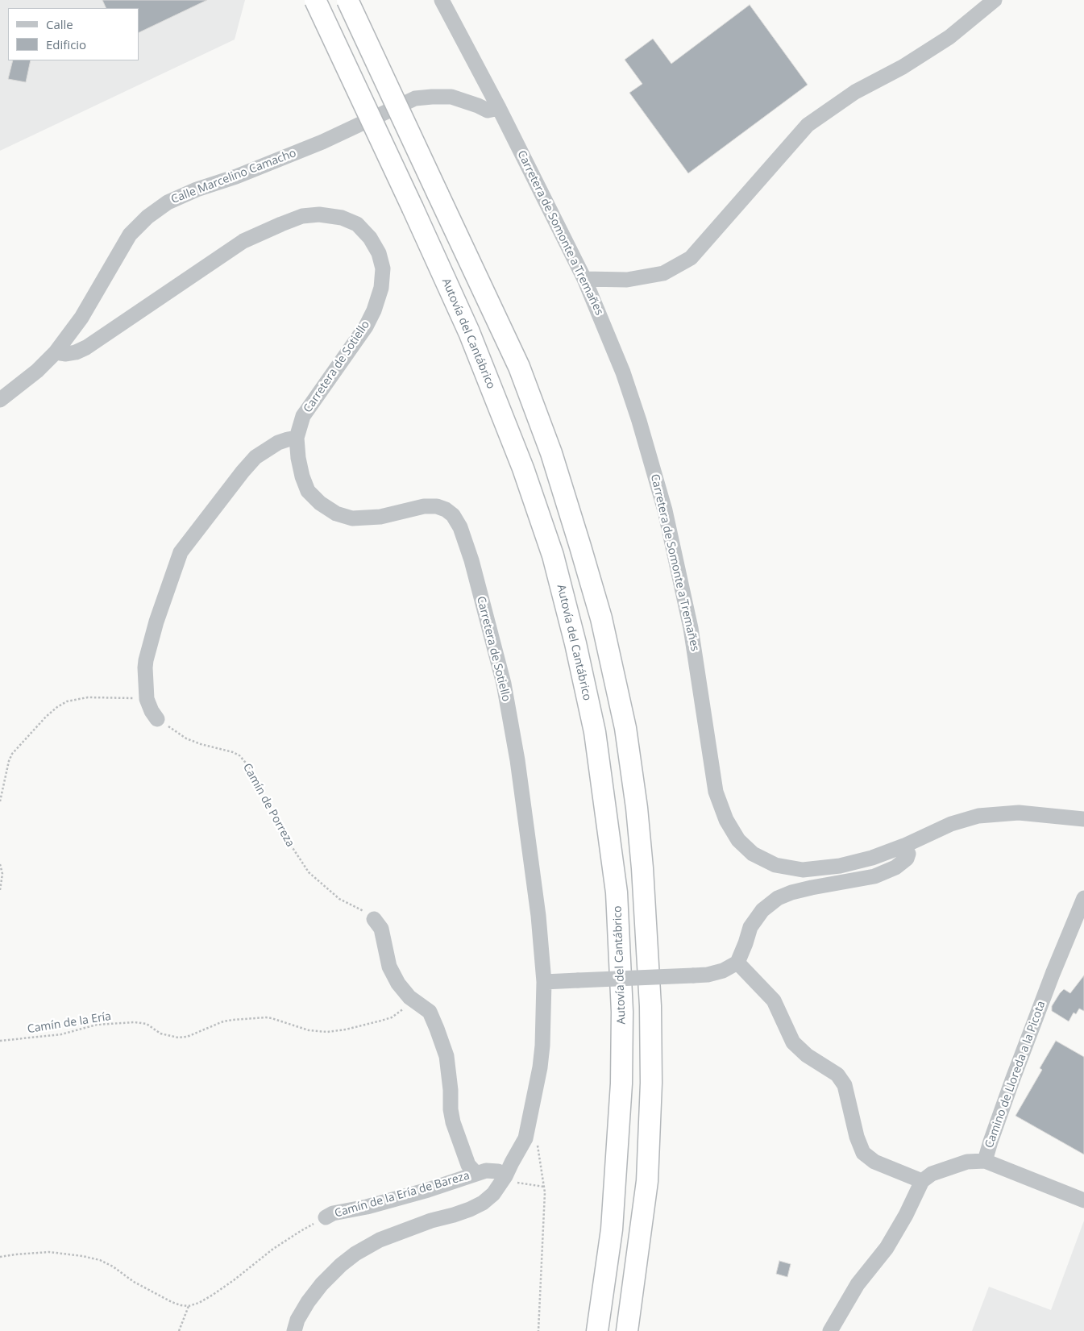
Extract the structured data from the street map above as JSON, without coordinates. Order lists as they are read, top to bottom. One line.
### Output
{"streets":{"highway":["Autovía del Cantábrico"],"street":["Calle Marcelino Camacho","Carretera de Somonte a Tremañes","Carretera de Sotiello","Camino de Lloreda a la Picota","Camín de la Ería de Bareza"],"path":["Camín de Porreza","Camín de la Ería"]},"crossings":[["Calle Marcelino Camacho","Carretera de Somonte a Tremañes"],["Calle Marcelino Camacho","Carretera de Sotiello"],["Carretera de Sotiello","Camín de la Ería de Bareza"]],"legend":["Calle","Edificio"]}
